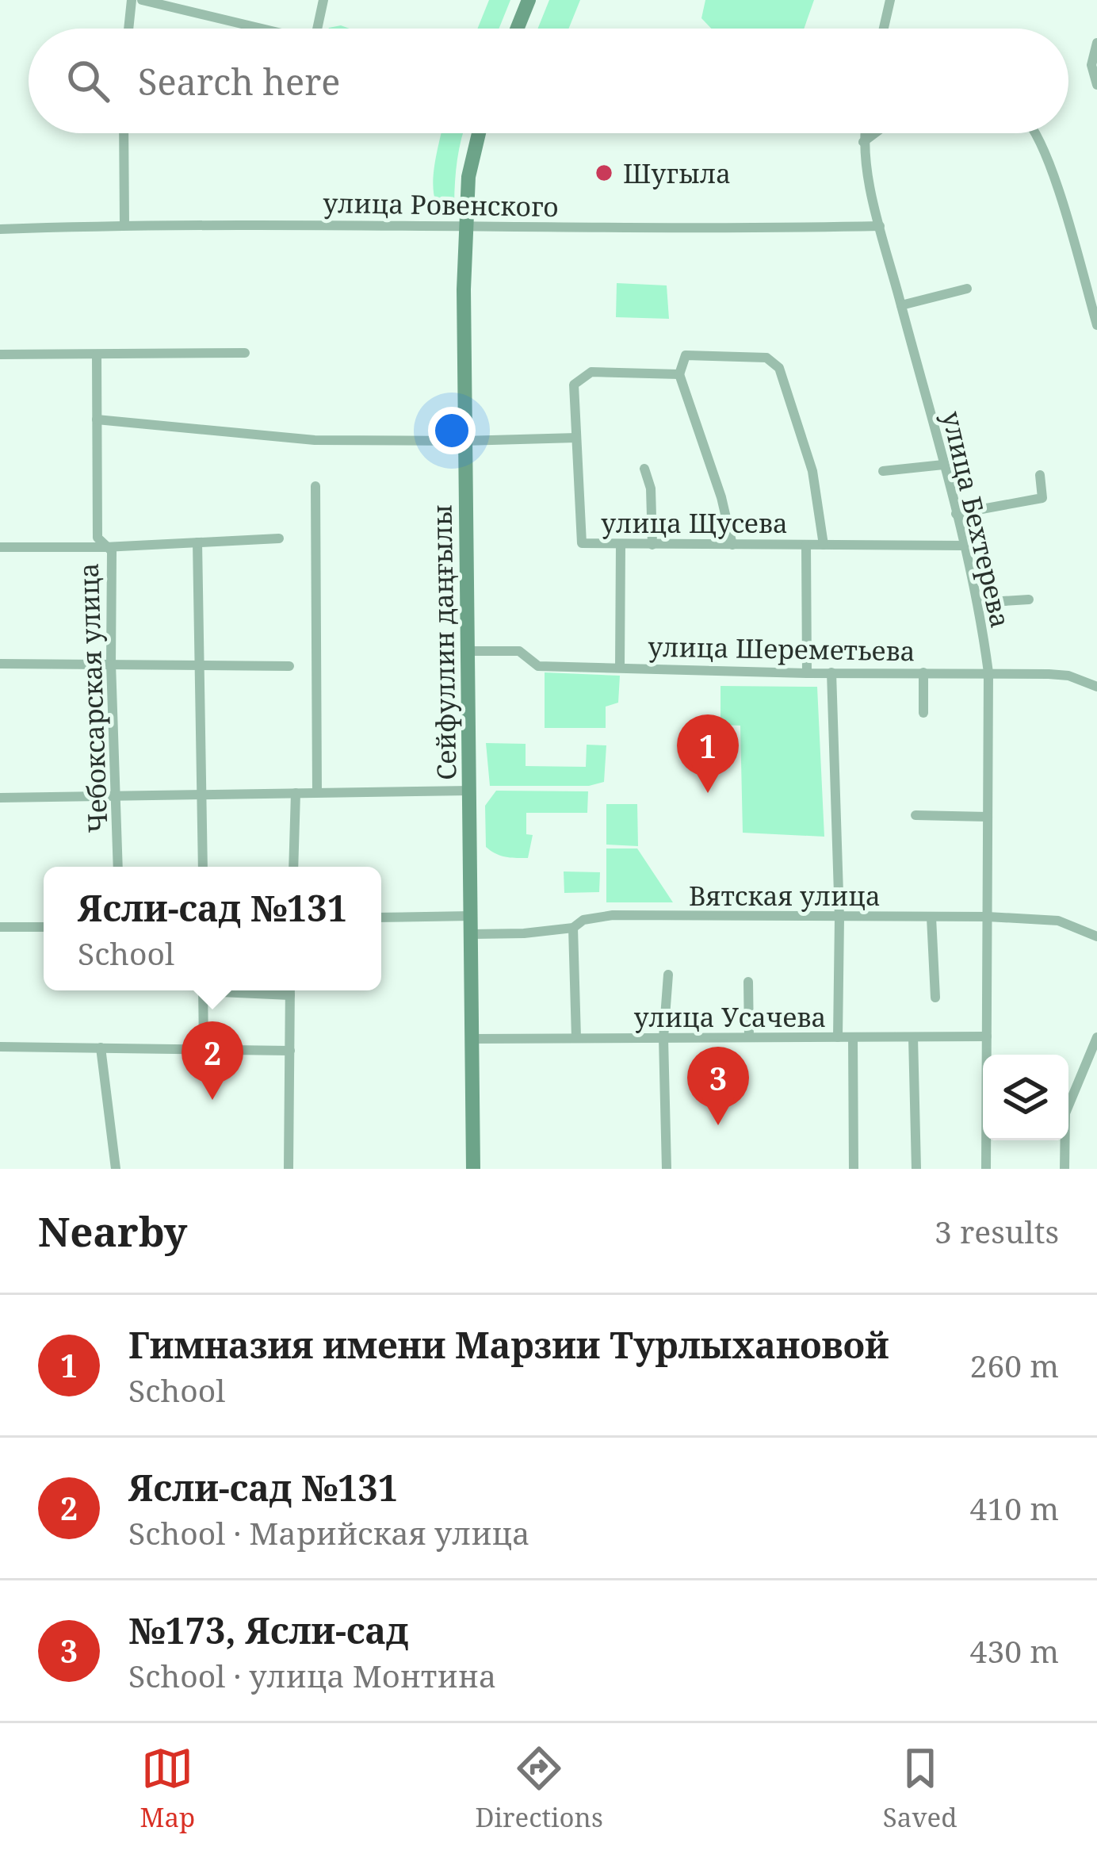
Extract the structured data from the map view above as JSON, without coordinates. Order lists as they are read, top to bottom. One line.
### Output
{"streets":{"main road":["Сейфуллин даңғылы"],"street":["улица Ровенского","улица Бехтерева","улица Щусева","улица Шереметьева","Чебоксарская улица","Вятская улица","улица Усачева"]},"crossings":[["улица Ровенского","улица Бехтерева"],["улица Ровенского","Сейфуллин даңғылы"],["улица Бехтерева","улица Щусева"],["улица Бехтерева","улица Шереметьева"],["улица Бехтерева","Вятская улица"],["улица Бехтерева","улица Усачева"],["Сейфуллин даңғылы","улица Шереметьева"],["Сейфуллин даңғылы","Вятская улица"],["Сейфуллин даңғылы","улица Усачева"]],"places":["Шугыла"],"page":{"search":"Search here","pins":["1","2","3"],"popup":["Ясли-сад №131","School"],"heading":["Nearby","3 results"],"list":[{"mark":"1","name":"Гимназия имени Марзии Турлыхановой","note":"School","value":"260 m"},{"mark":"2","name":"Ясли-сад №131","note":"School · Марийская улица","value":"410 m"},{"mark":"3","name":"№173, Ясли-сад","note":"School · улица Монтина","value":"430 m"}],"nav":["Map","Directions","Saved"]}}
